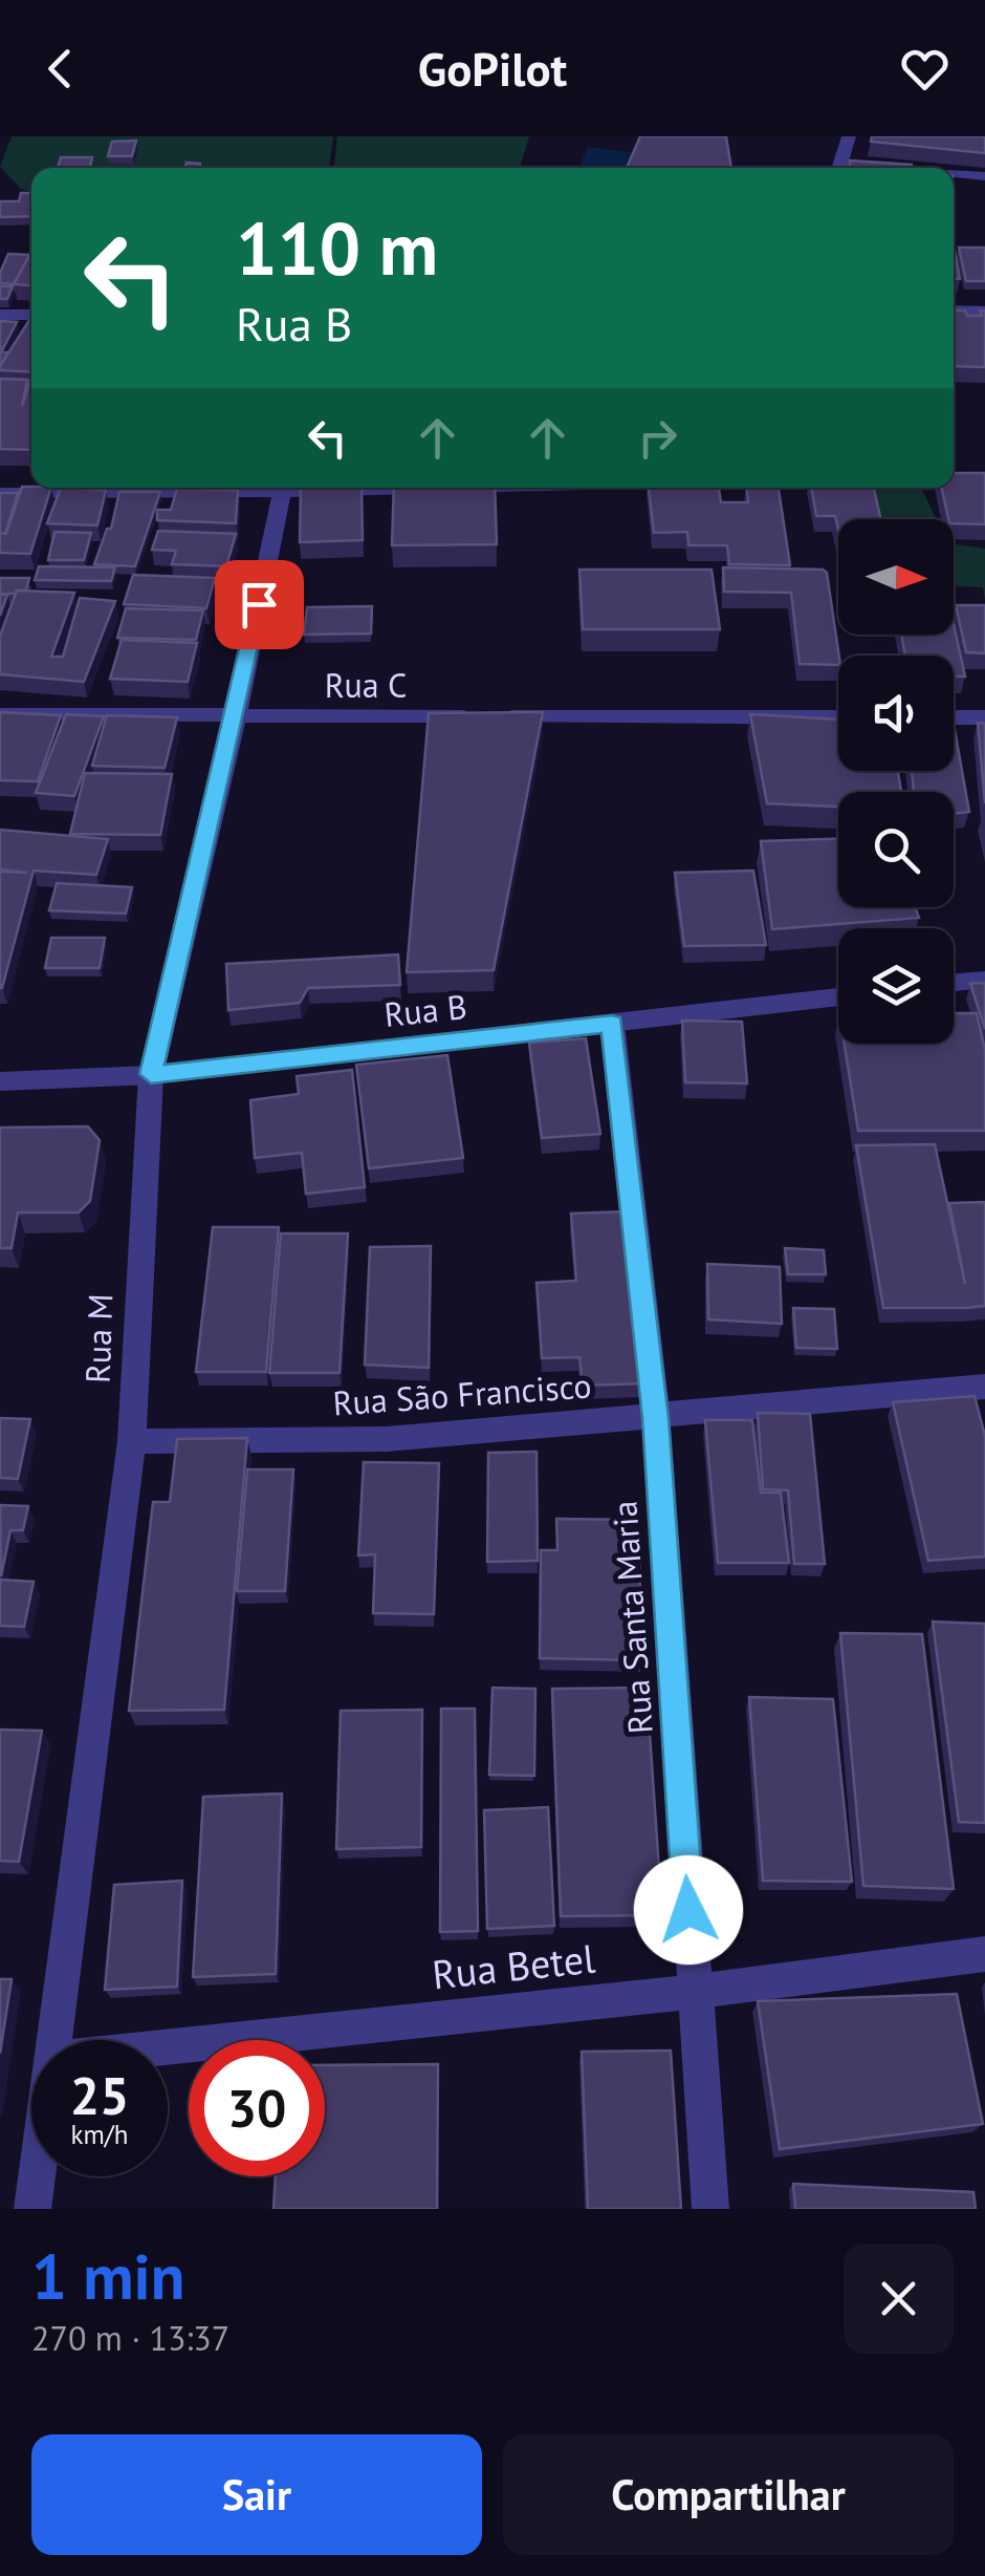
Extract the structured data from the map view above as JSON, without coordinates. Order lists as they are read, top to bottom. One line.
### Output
{"streets":{"street":["Rua C","Rua B","Rua M","Rua São Francisco","Rua Santa Maria","Rua Betel"]},"crossings":[["Rua C","Rua M"],["Rua B","Rua M"],["Rua B","Rua Santa Maria"],["Rua M","Rua São Francisco"],["Rua São Francisco","Rua Santa Maria"],["Rua Santa Maria","Rua Betel"]],"north":"right","page":{"header":"GoPilot","turn":["110 m","Rua B"],"speed":"25 km/h","limit":"30","heading":["1 min","270 m · 13:37"],"buttons":["Sair","Compartilhar"]}}
